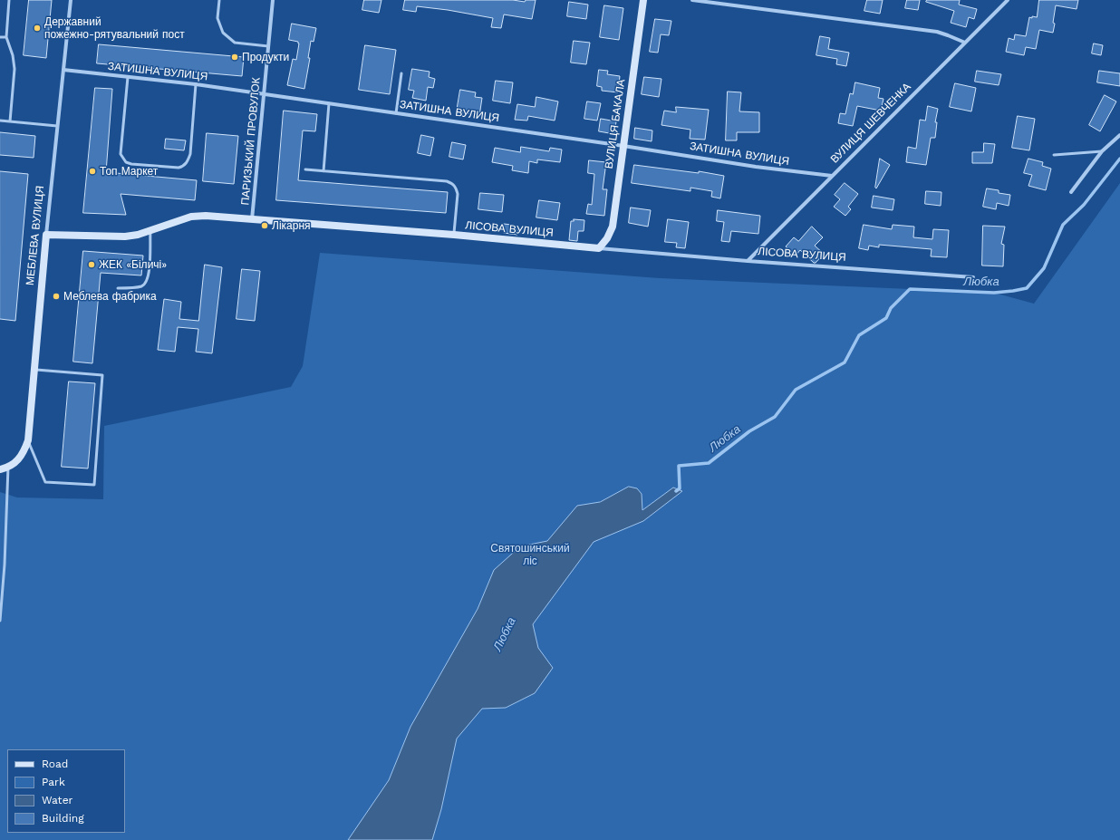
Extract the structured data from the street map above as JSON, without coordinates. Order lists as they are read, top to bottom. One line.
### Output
{"streets":{"street":["ЗАТИШНА ВУЛИЦЯ","ВУЛИЦЯ ШЕВЧЕНКА","ВУЛИЦЯ БАКАЛА","ПАРИЗЬКИЙ ПРОВУЛОК","ЛІСОВА ВУЛИЦЯ","МЕБЛЕВА ВУЛИЦЯ"]},"crossings":[["ЗАТИШНА ВУЛИЦЯ","ВУЛИЦЯ ШЕВЧЕНКА"],["ЗАТИШНА ВУЛИЦЯ","ВУЛИЦЯ БАКАЛА"],["ЗАТИШНА ВУЛИЦЯ","ПАРИЗЬКИЙ ПРОВУЛОК"],["ЗАТИШНА ВУЛИЦЯ","МЕБЛЕВА ВУЛИЦЯ"],["ВУЛИЦЯ ШЕВЧЕНКА","ЛІСОВА ВУЛИЦЯ"],["ВУЛИЦЯ БАКАЛА","ЛІСОВА ВУЛИЦЯ"],["ПАРИЗЬКИЙ ПРОВУЛОК","ЛІСОВА ВУЛИЦЯ"],["ЛІСОВА ВУЛИЦЯ","МЕБЛЕВА ВУЛИЦЯ"]],"water":["Любка"],"parks":["Святошинський ліс"],"places":["Державний пожежно-рятувальний пост","Продукти","Топ Маркет","Лікарня","ЖЕК «Біличі»","Меблева фабрика"],"legend":["Road","Park","Water","Building"]}
